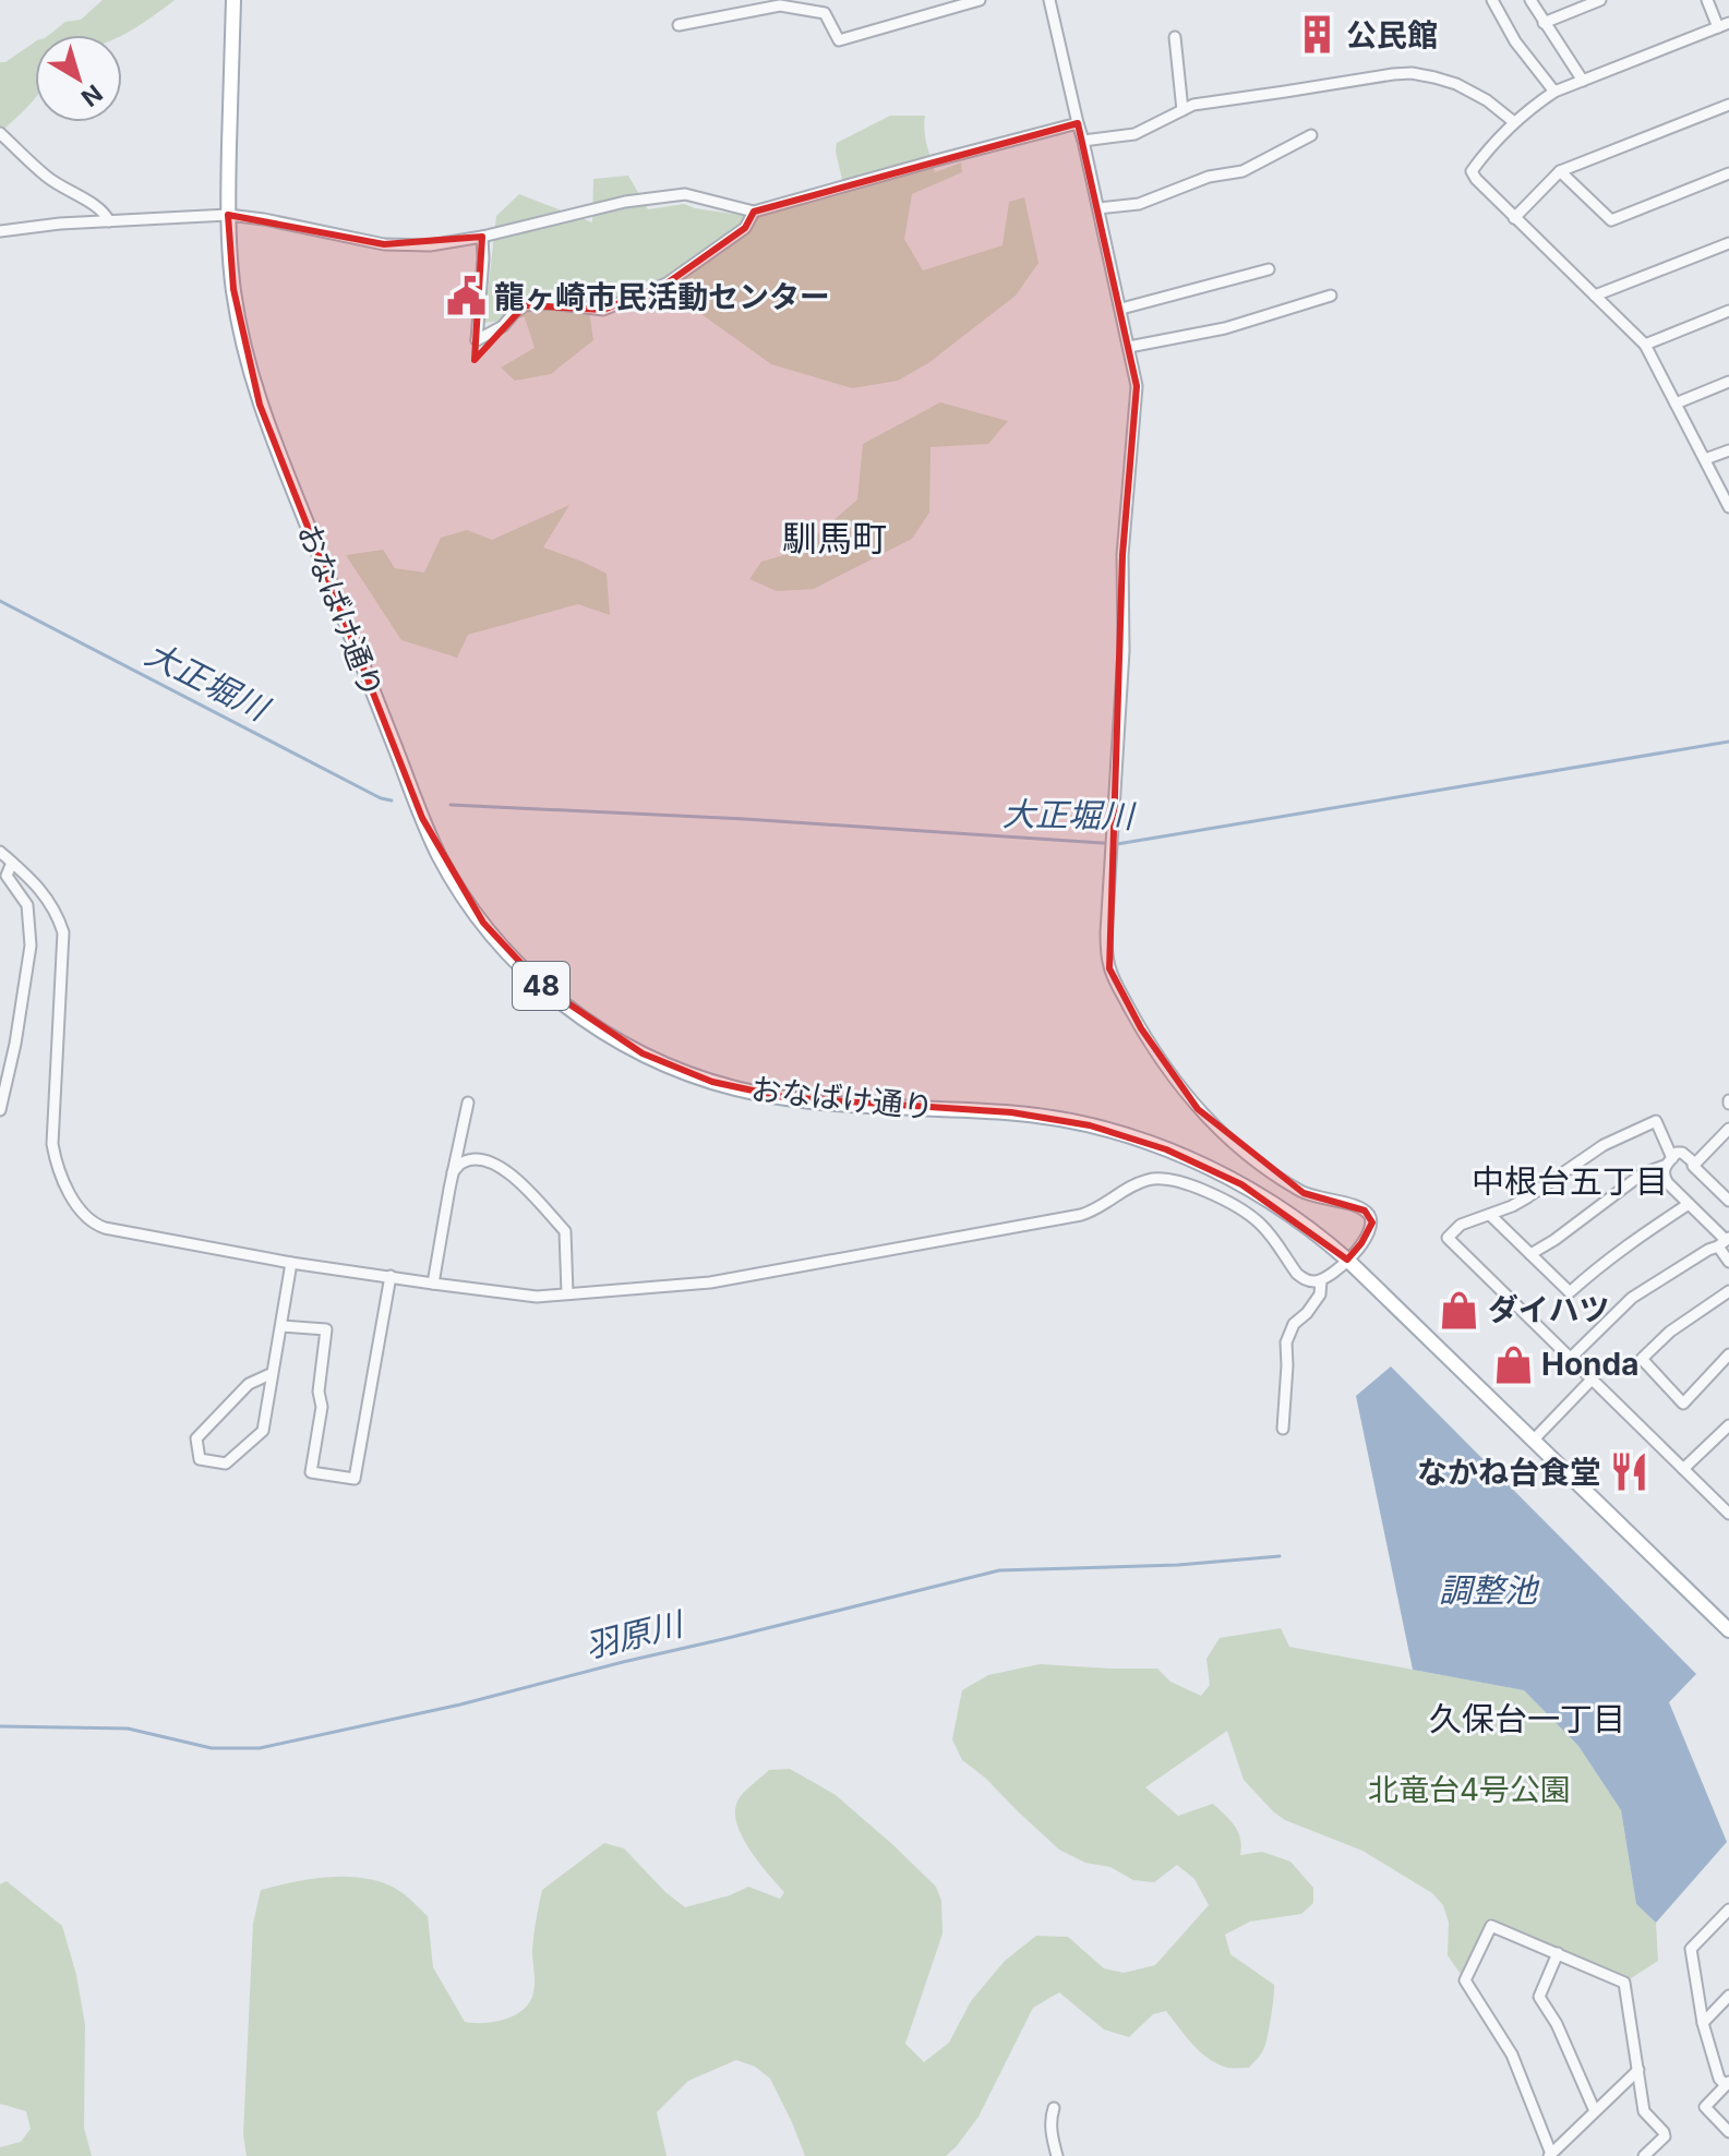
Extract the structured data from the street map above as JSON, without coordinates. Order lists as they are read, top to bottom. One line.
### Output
{"streets":{"main road":["おなばけ通り","48"]},"districts":["馴馬町","中根台五丁目","久保台一丁目"],"water":["大正堀川","調整池","羽原川"],"parks":["北竜台4号公園"],"places":{"building":["公民館"],"public building":["龍ヶ崎市民活動センター"],"shop":["ダイハツ","Honda"],"restaurant":["なかね台食堂"]},"north":"bottom right"}
